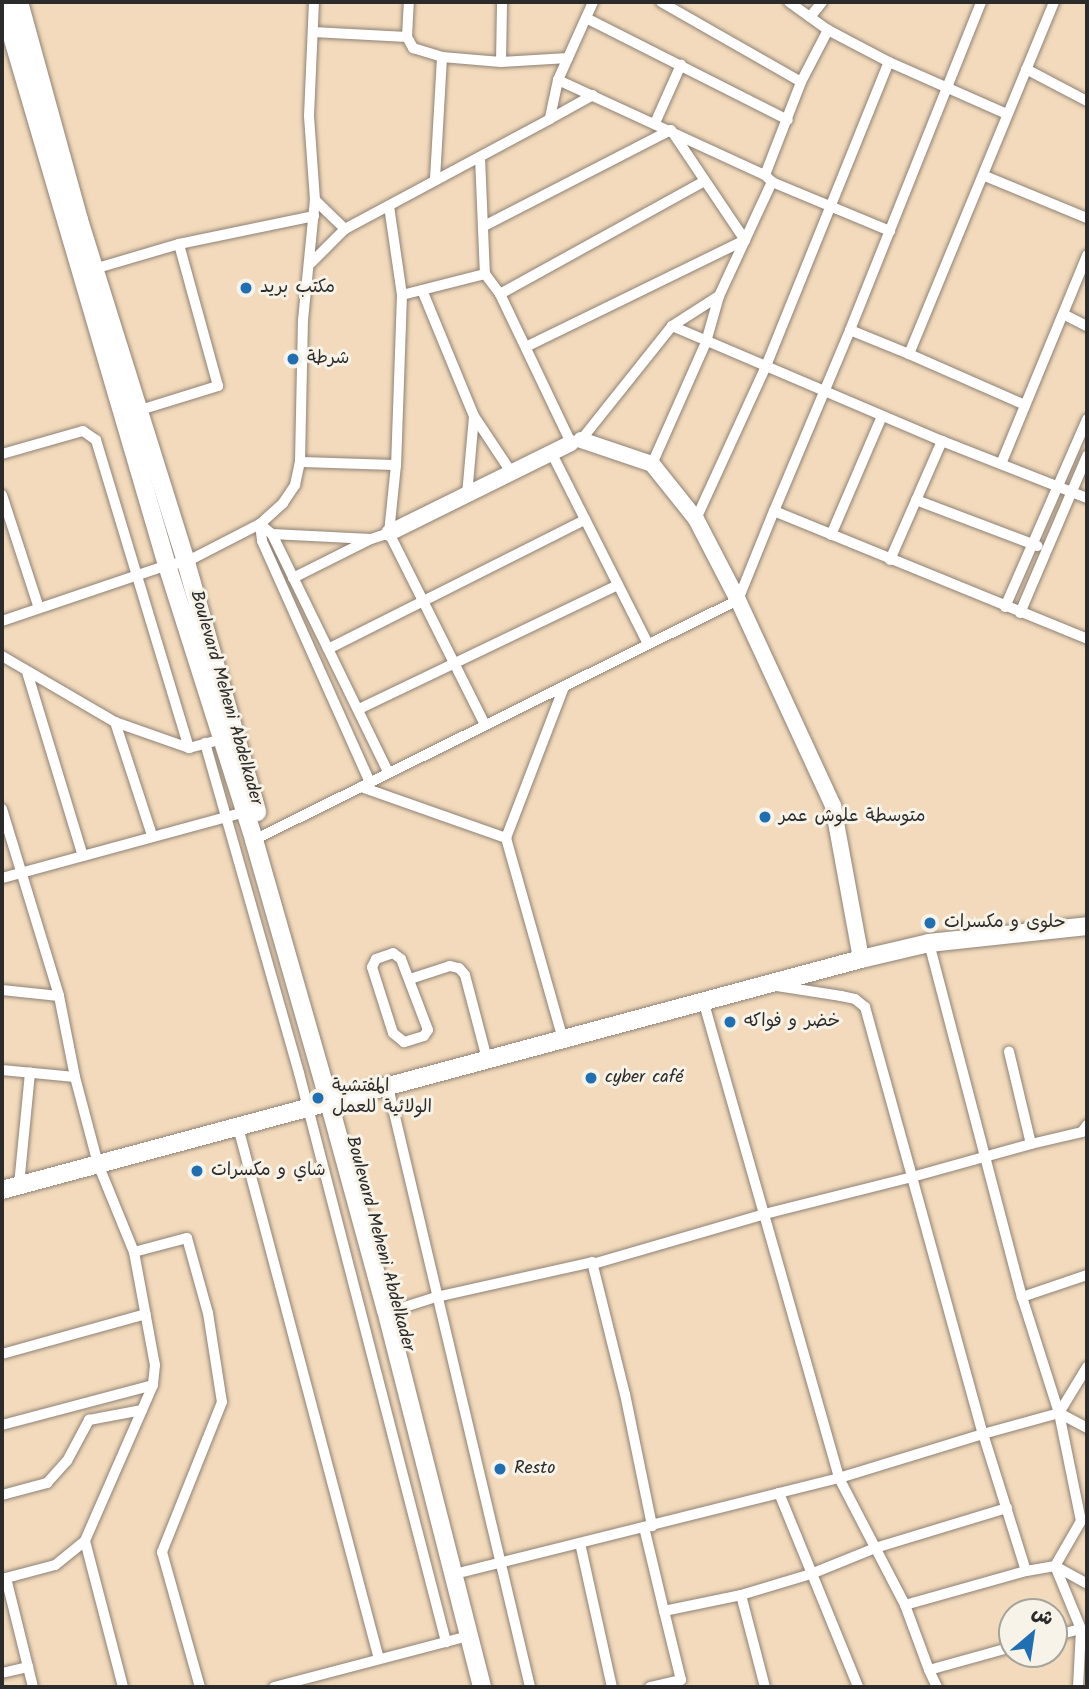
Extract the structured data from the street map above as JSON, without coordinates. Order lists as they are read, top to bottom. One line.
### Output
{"streets":{"main road":["Boulevard Meheni Abdelkader"]},"places":["مكتب بريد","شرطة","متوسطة علوش عمر","حلوى و مكسرات","خضر و فواكه","cyber café","المفتشية الولائية للعمل","شاي و مكسرات","Resto"],"north":"top right"}
